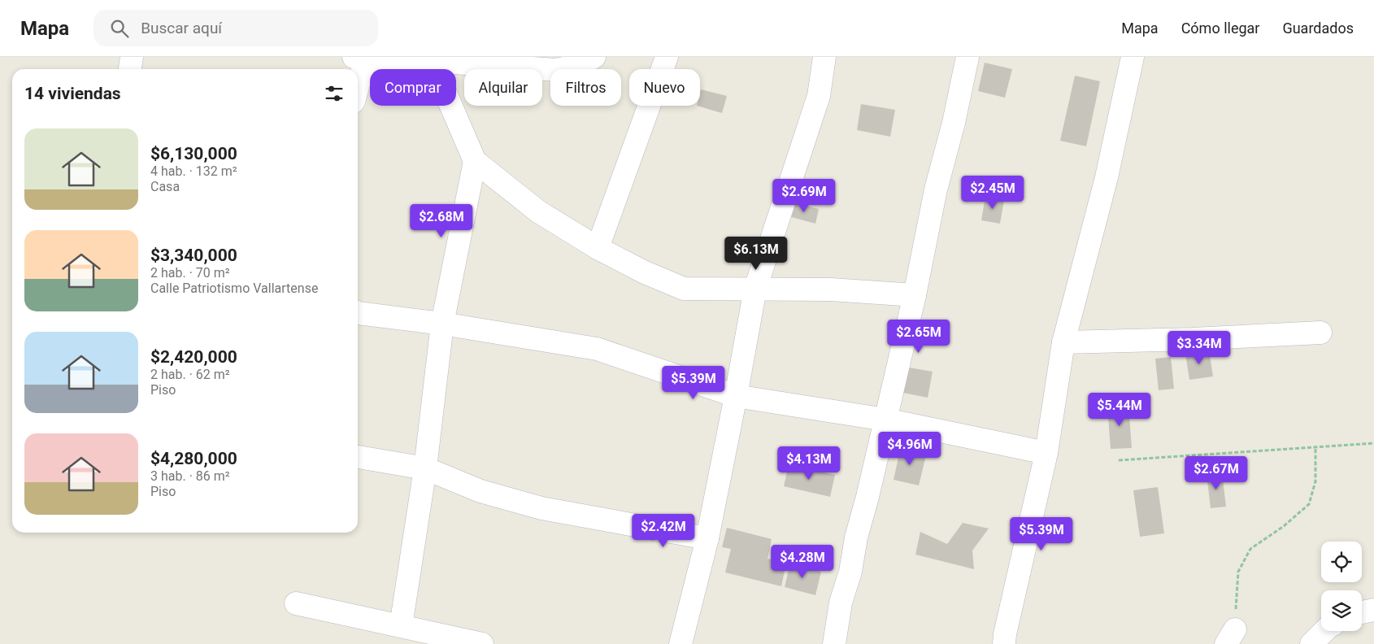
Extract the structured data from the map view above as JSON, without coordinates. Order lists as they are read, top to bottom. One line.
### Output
{"page":{"header":"Mapa","search":"Buscar aquí","nav":["Mapa","Cómo llegar","Guardados"],"chip":["Comprar","Alquilar","Filtros","Nuevo"],"heading":"14 viviendas","list":[{"name":"$6,130,000","note":"4 hab. · 132 m² · Casa"},{"name":"$3,340,000","note":"2 hab. · 70 m² · Calle Patriotismo Vallartense"},{"name":"$2,420,000","note":"2 hab. · 62 m² · Piso"},{"name":"$4,280,000","note":"3 hab. · 86 m² · Piso"}],"price":["$2.45M","$2.69M","$2.68M","$6.13M","$2.65M","$3.34M","$5.39M","$5.44M","$4.96M","$4.13M","$2.67M","$2.42M","$5.39M","$4.28M"]}}
